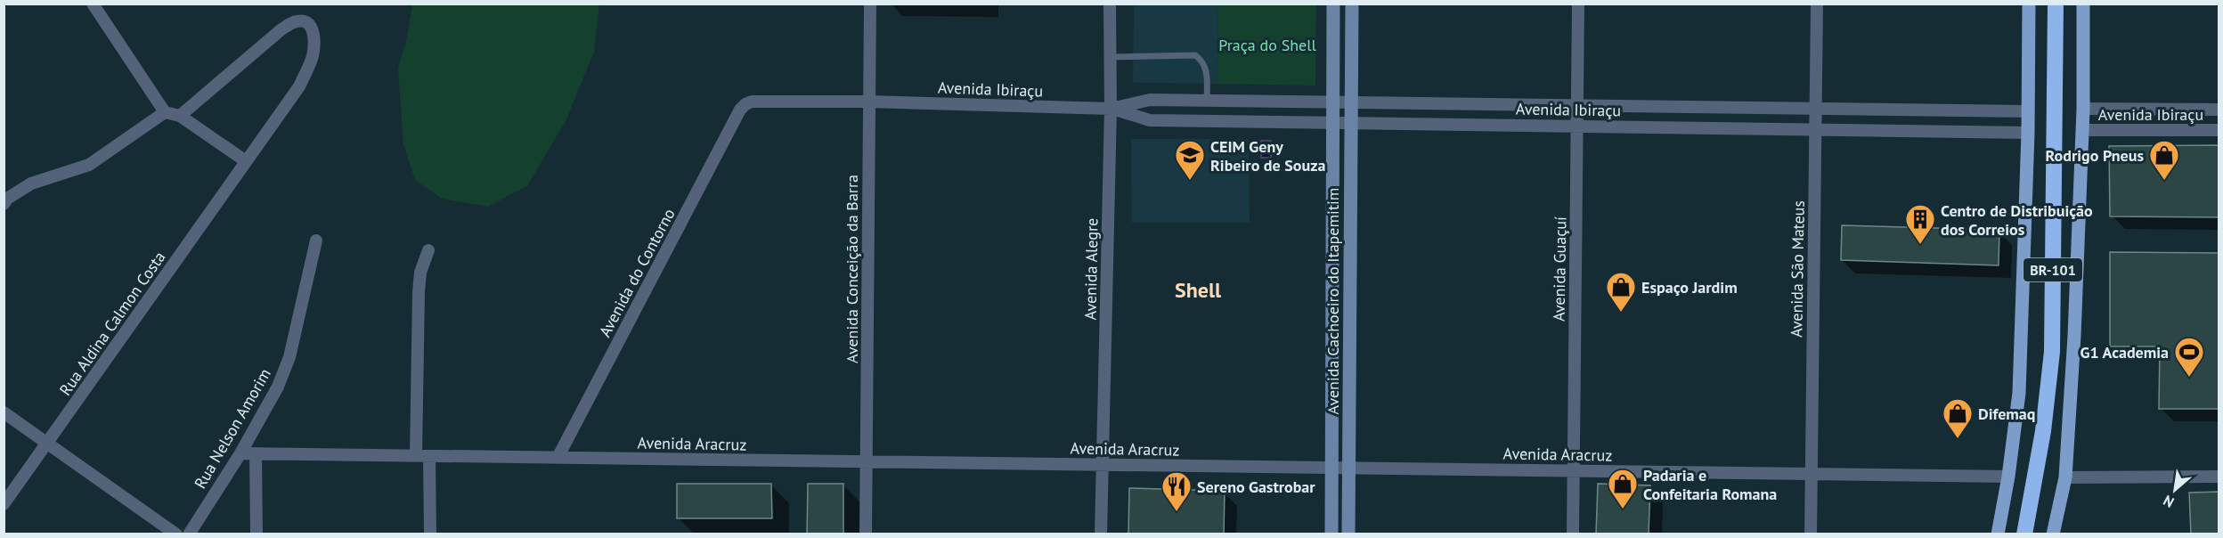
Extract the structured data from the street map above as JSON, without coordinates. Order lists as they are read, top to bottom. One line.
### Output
{"streets":{"highway":["BR-101"],"street":["Avenida Ibiraçu","Avenida Conceição da Barra","Avenida Alegre","Avenida Guaçuí","Avenida São Mateus","Avenida do Contorno","Avenida Cachoeiro do Itapemitim","Rua Aldina Calmon Costa","Rua Nelson Amorim","Avenida Aracruz"]},"crossings":[["Avenida Ibiraçu","Avenida Conceição da Barra"],["Avenida Ibiraçu","Avenida Alegre"],["Avenida Ibiraçu","Avenida Guaçuí"],["Avenida Ibiraçu","Avenida São Mateus"],["Avenida Ibiraçu","Avenida do Contorno"],["Avenida Ibiraçu","Avenida Cachoeiro do Itapemitim"],["Avenida Conceição da Barra","Avenida Aracruz"],["Avenida Alegre","Avenida Aracruz"],["Avenida Guaçuí","Avenida Aracruz"],["Avenida São Mateus","Avenida Aracruz"],["Avenida do Contorno","Avenida Aracruz"],["Avenida Cachoeiro do Itapemitim","Avenida Aracruz"],["Rua Nelson Amorim","Avenida Aracruz"]],"districts":["Shell"],"parks":["Praça do Shell"],"places":{"school or university":["CEIM Geny Ribeiro de Souza"],"shop":["Rodrigo Pneus","Espaço Jardim","Difemaq","Padaria e Confeitaria Romana"],"building":["Centro de Distribuição dos Correios"],"sports":["G1 Academia"],"restaurant":["Sereno Gastrobar"]},"north":"bottom left"}
